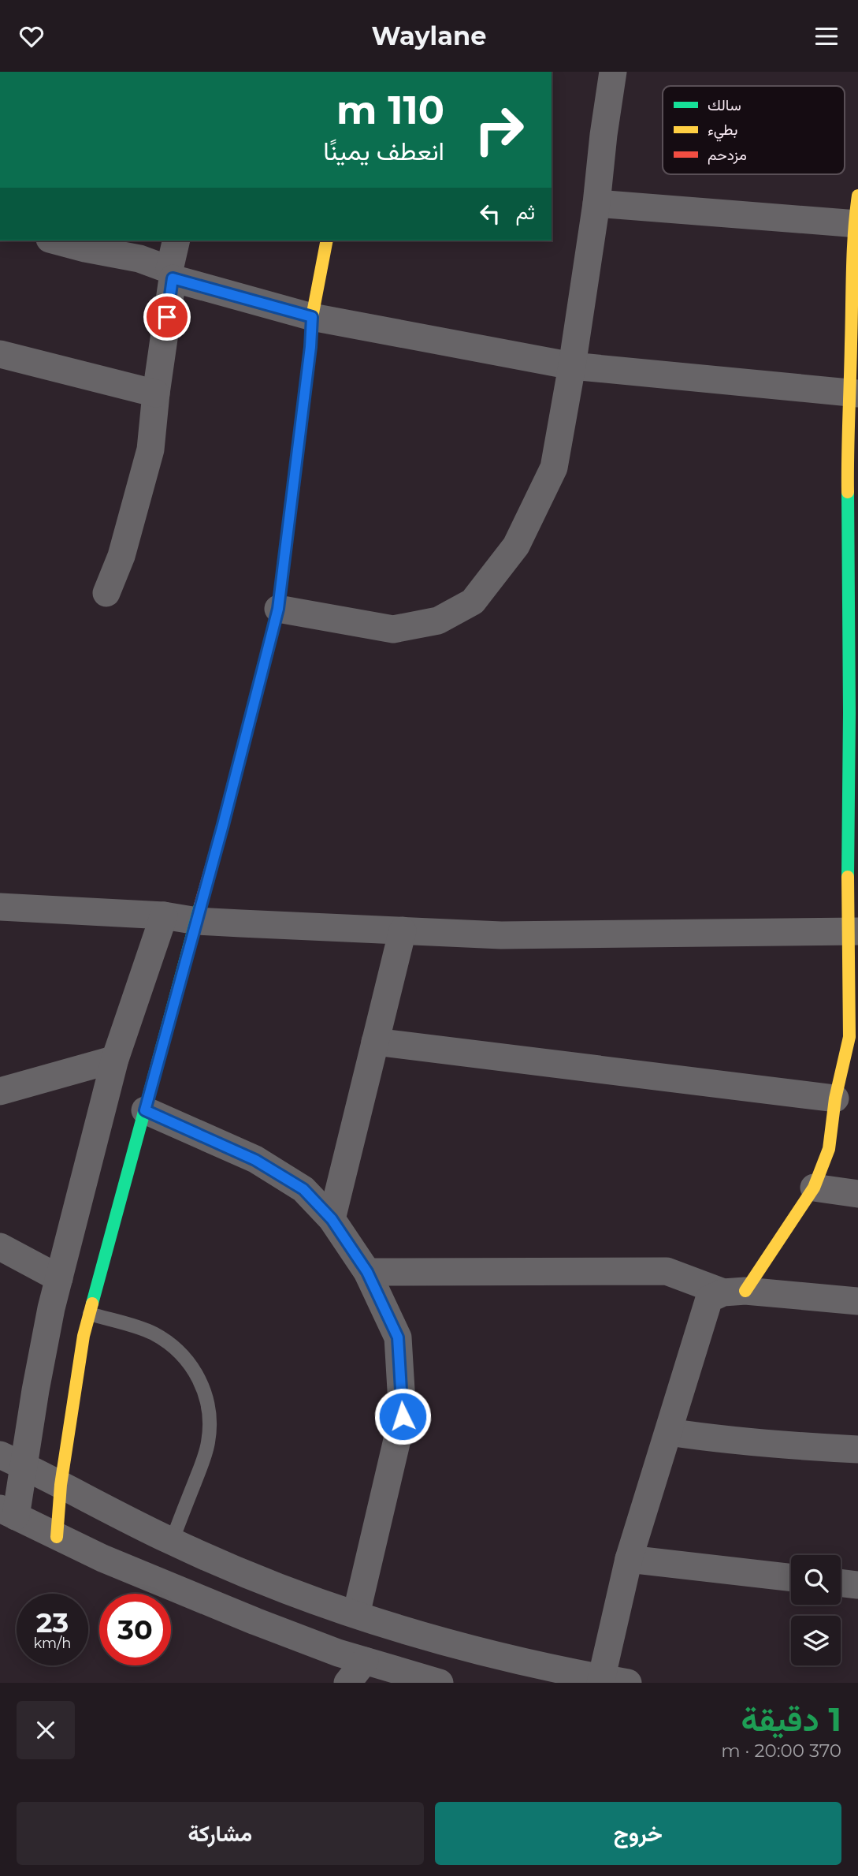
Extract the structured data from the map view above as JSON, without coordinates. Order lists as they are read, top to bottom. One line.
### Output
{"legend":["سالك","بطيء","مزدحم"],"page":{"header":"Waylane","turn":["110 m","انعطف يمينًا"],"then":"ثم","speed":"23 km/h","limit":"30","heading":["1 دقيقة","370 m · 20:00"],"buttons":["خروج","مشاركة"]}}
